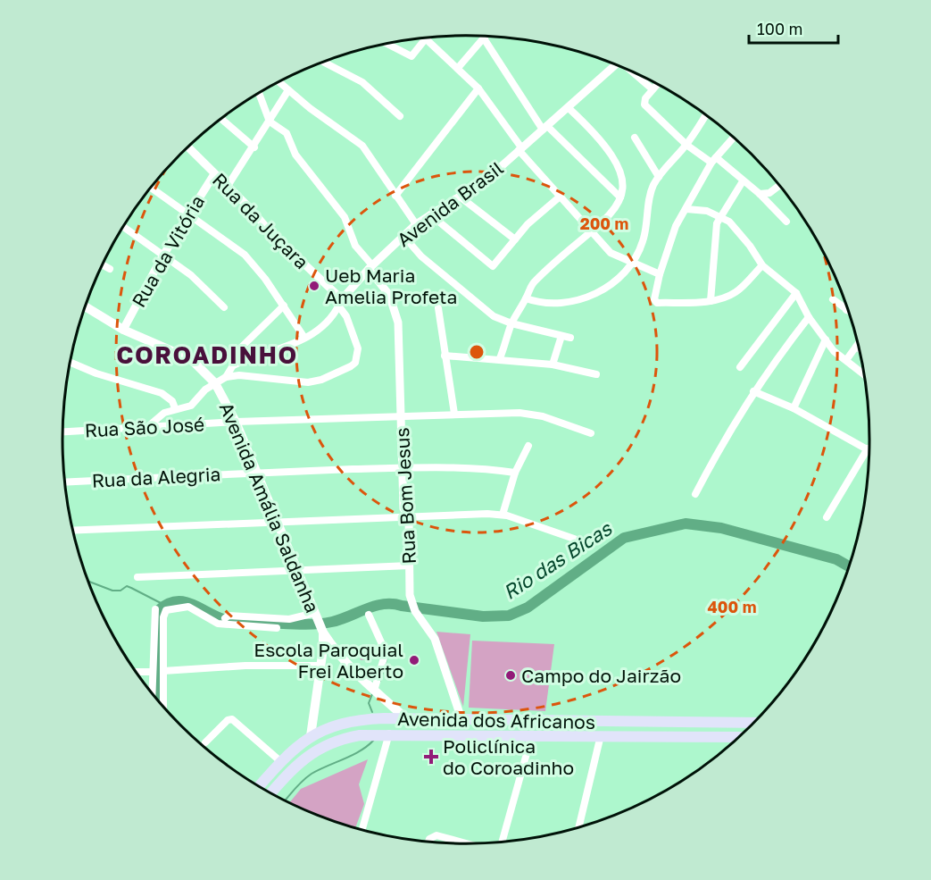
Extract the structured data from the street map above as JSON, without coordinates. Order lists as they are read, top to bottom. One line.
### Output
{"streets":{"main road":["Avenida Amália Saldanha","Avenida dos Africanos"],"street":["Avenida Brasil","Rua da Juçara","Rua da Vitória","Rua São José","Rua da Alegria","Rua Bom Jesus"]},"crossings":[["Avenida Brasil","Rua da Juçara"],["Avenida Brasil","Rua Bom Jesus"],["Rua da Juçara","Rua da Vitória"],["Rua da Vitória","Avenida Amália Saldanha"],["Rua São José","Rua Bom Jesus"],["Rua São José","Avenida Amália Saldanha"],["Rua da Alegria","Rua Bom Jesus"],["Rua da Alegria","Avenida Amália Saldanha"],["Rua Bom Jesus","Avenida dos Africanos"],["Avenida Amália Saldanha","Avenida dos Africanos"]],"districts":["COROADINHO"],"water":["Rio das Bicas"],"places":{"other":["Ueb Maria Amelia Profeta","Escola Paroquial Frei Alberto","Campo do Jairzão"],"health":["Policlínica do Coroadinho"]},"scale_bar":"100 m","rings":["200 m","400 m"]}
